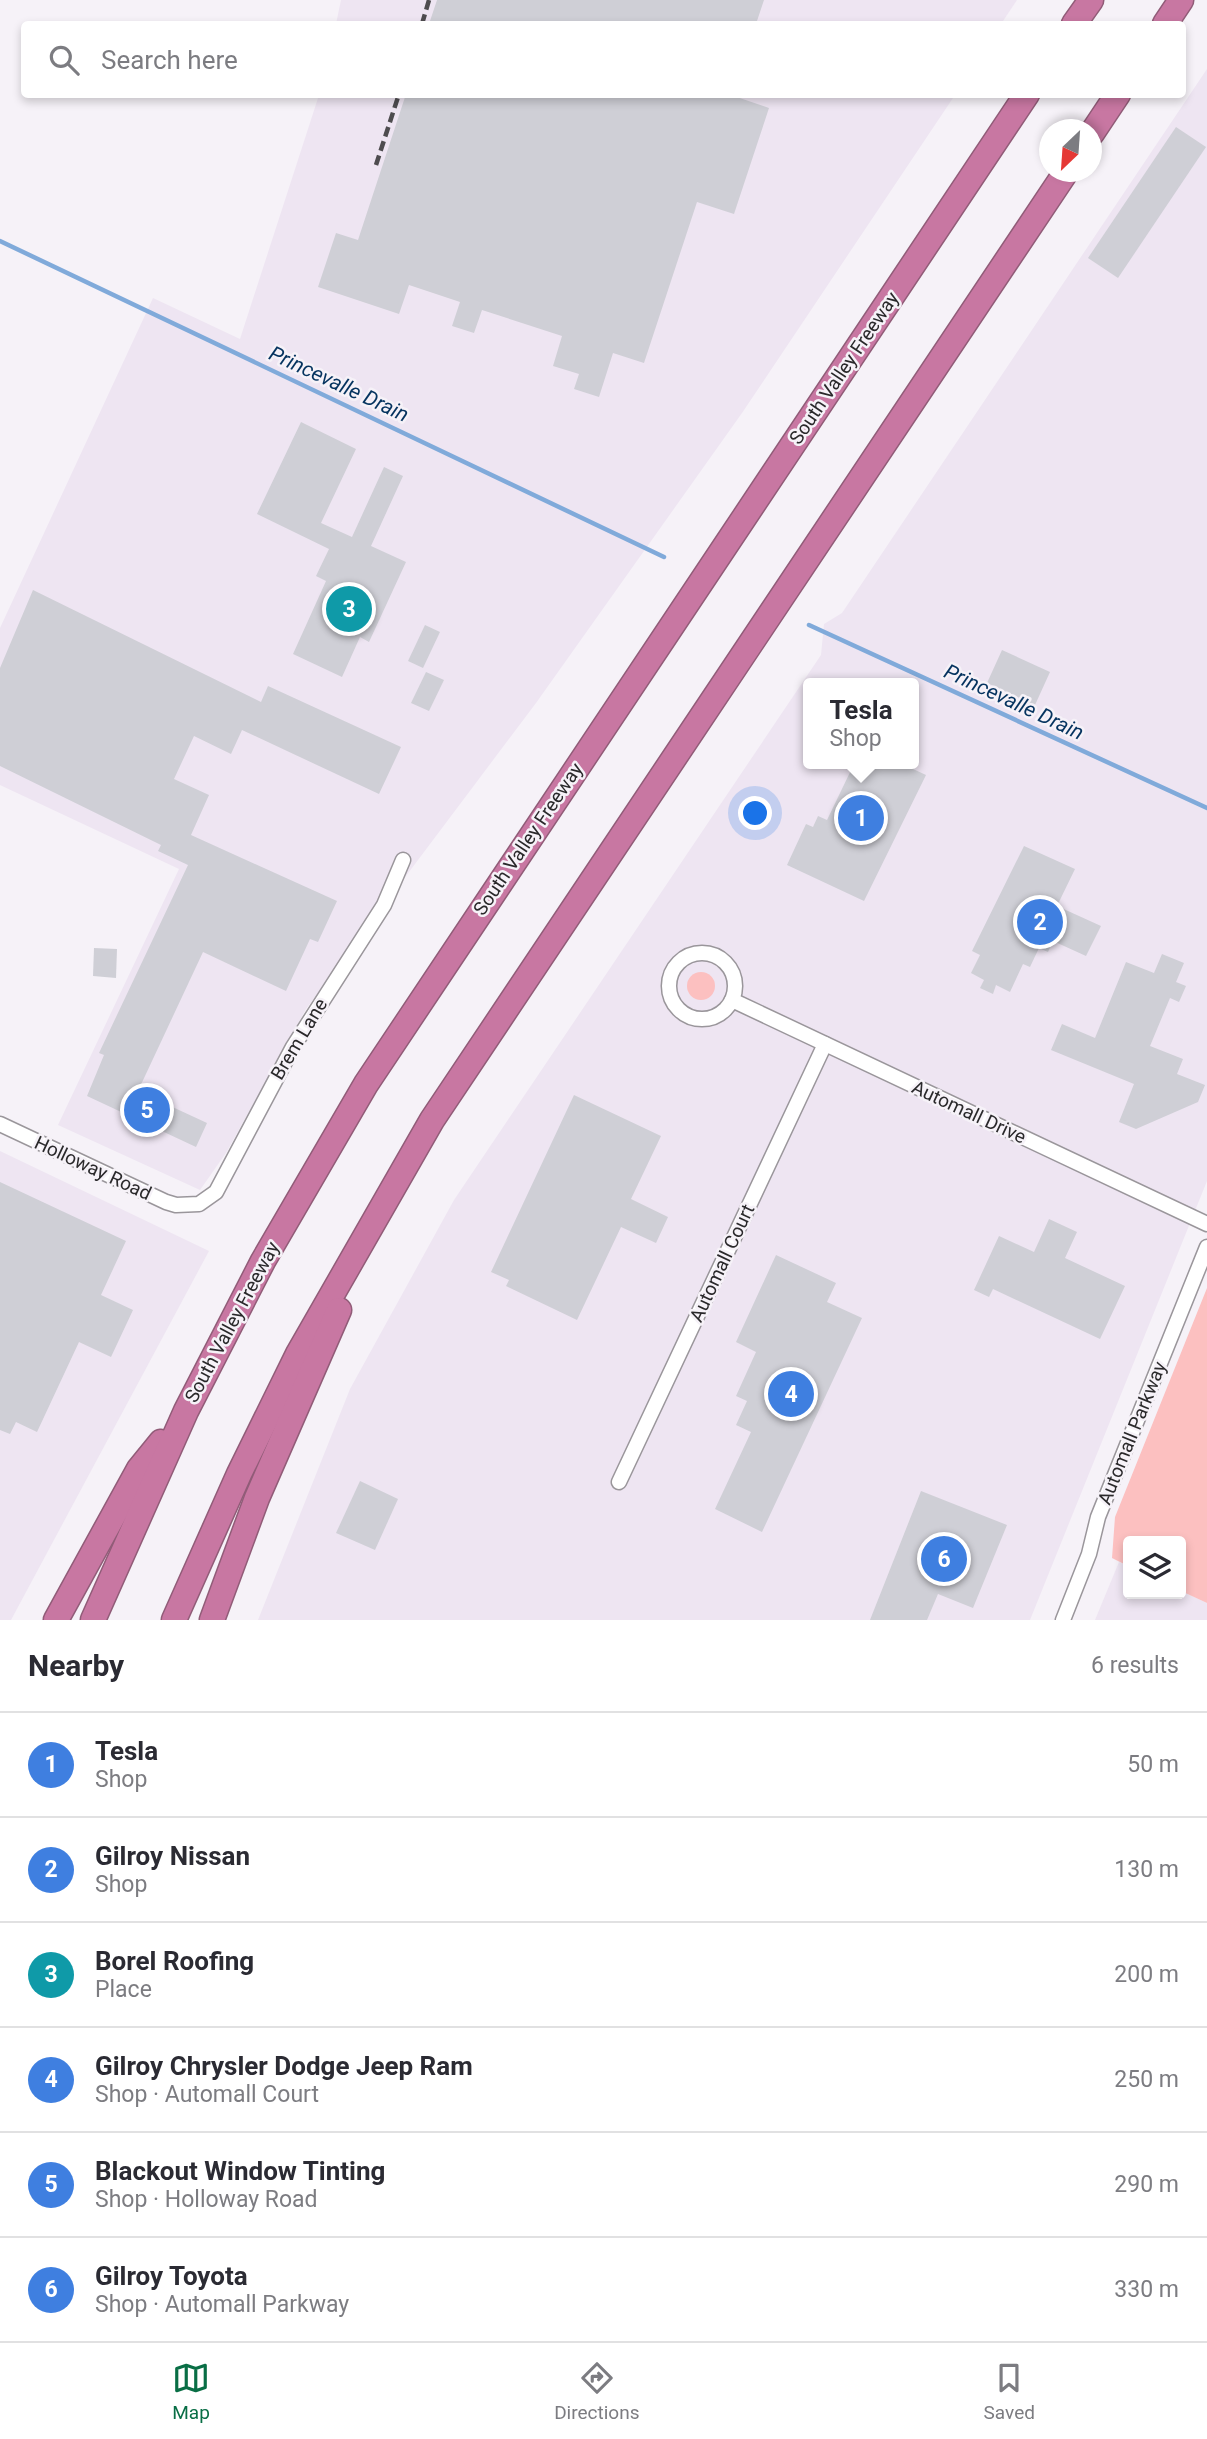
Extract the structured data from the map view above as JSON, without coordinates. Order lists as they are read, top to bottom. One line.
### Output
{"streets":{"highway":["South Valley Freeway"],"street":["Brem Lane","Automall Drive","Holloway Road","Automall Court","Automall Parkway"]},"crossings":[["Brem Lane","Holloway Road"],["Automall Drive","Automall Court"]],"water":["Princevalle Drain"],"north":"bottom left","page":{"search":"Search here","pins":["3","1","2","5","4","6"],"popup":["Tesla","Shop"],"heading":["Nearby","6 results"],"list":[{"mark":"1","name":"Tesla","note":"Shop","value":"50 m"},{"mark":"2","name":"Gilroy Nissan","note":"Shop","value":"130 m"},{"mark":"3","name":"Borel Roofing","note":"Place","value":"200 m"},{"mark":"4","name":"Gilroy Chrysler Dodge Jeep Ram","note":"Shop · Automall Court","value":"250 m"},{"mark":"5","name":"Blackout Window Tinting","note":"Shop · Holloway Road","value":"290 m"},{"mark":"6","name":"Gilroy Toyota","note":"Shop · Automall Parkway","value":"330 m"}],"nav":["Map","Directions","Saved"]}}
